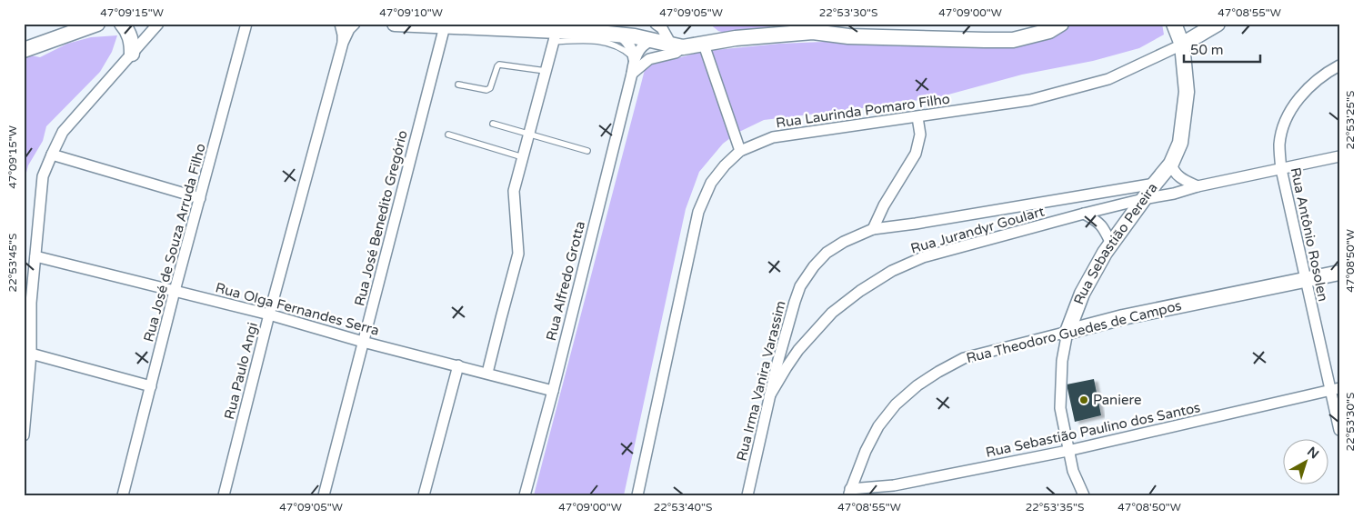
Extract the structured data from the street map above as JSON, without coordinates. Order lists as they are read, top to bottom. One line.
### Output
{"streets":{"street":["Rua Laurinda Pomaro Filho","Rua José Benedito Gregório","Rua Jurandyr Goulart","Rua Antônio Rosolen","Rua José de Souza Arruda Filho","Rua Sebastião Pereira","Rua Alfredo Grotta","Rua Olga Fernandes Serra","Rua Theodoro Guedes de Campos","Rua Paulo Angi","Rua Irma Vanira Varassim","Rua Sebastião Paulino dos Santos"]},"crossings":[["Rua Laurinda Pomaro Filho","Rua Sebastião Pereira"],["Rua José Benedito Gregório","Rua Olga Fernandes Serra"],["Rua Jurandyr Goulart","Rua Antônio Rosolen"],["Rua Jurandyr Goulart","Rua Sebastião Pereira"],["Rua Jurandyr Goulart","Rua Irma Vanira Varassim"],["Rua Antônio Rosolen","Rua Theodoro Guedes de Campos"],["Rua Antônio Rosolen","Rua Sebastião Paulino dos Santos"],["Rua José de Souza Arruda Filho","Rua Olga Fernandes Serra"],["Rua Sebastião Pereira","Rua Theodoro Guedes de Campos"],["Rua Sebastião Pereira","Rua Irma Vanira Varassim"],["Rua Sebastião Pereira","Rua Sebastião Paulino dos Santos"],["Rua Alfredo Grotta","Rua Olga Fernandes Serra"],["Rua Olga Fernandes Serra","Rua Paulo Angi"],["Rua Theodoro Guedes de Campos","Rua Sebastião Paulino dos Santos"]],"places":["Paniere"],"scale_bar":"50 m","north":"top right","coordinates":["47°09'15\"W","47°09'10\"W","47°09'05\"W","22°53'30\"S","47°09'00\"W","47°08'55\"W","22°53'25\"S","47°08'50\"W","22°53'45\"S","22°53'40\"S","22°53'35\"S"]}
